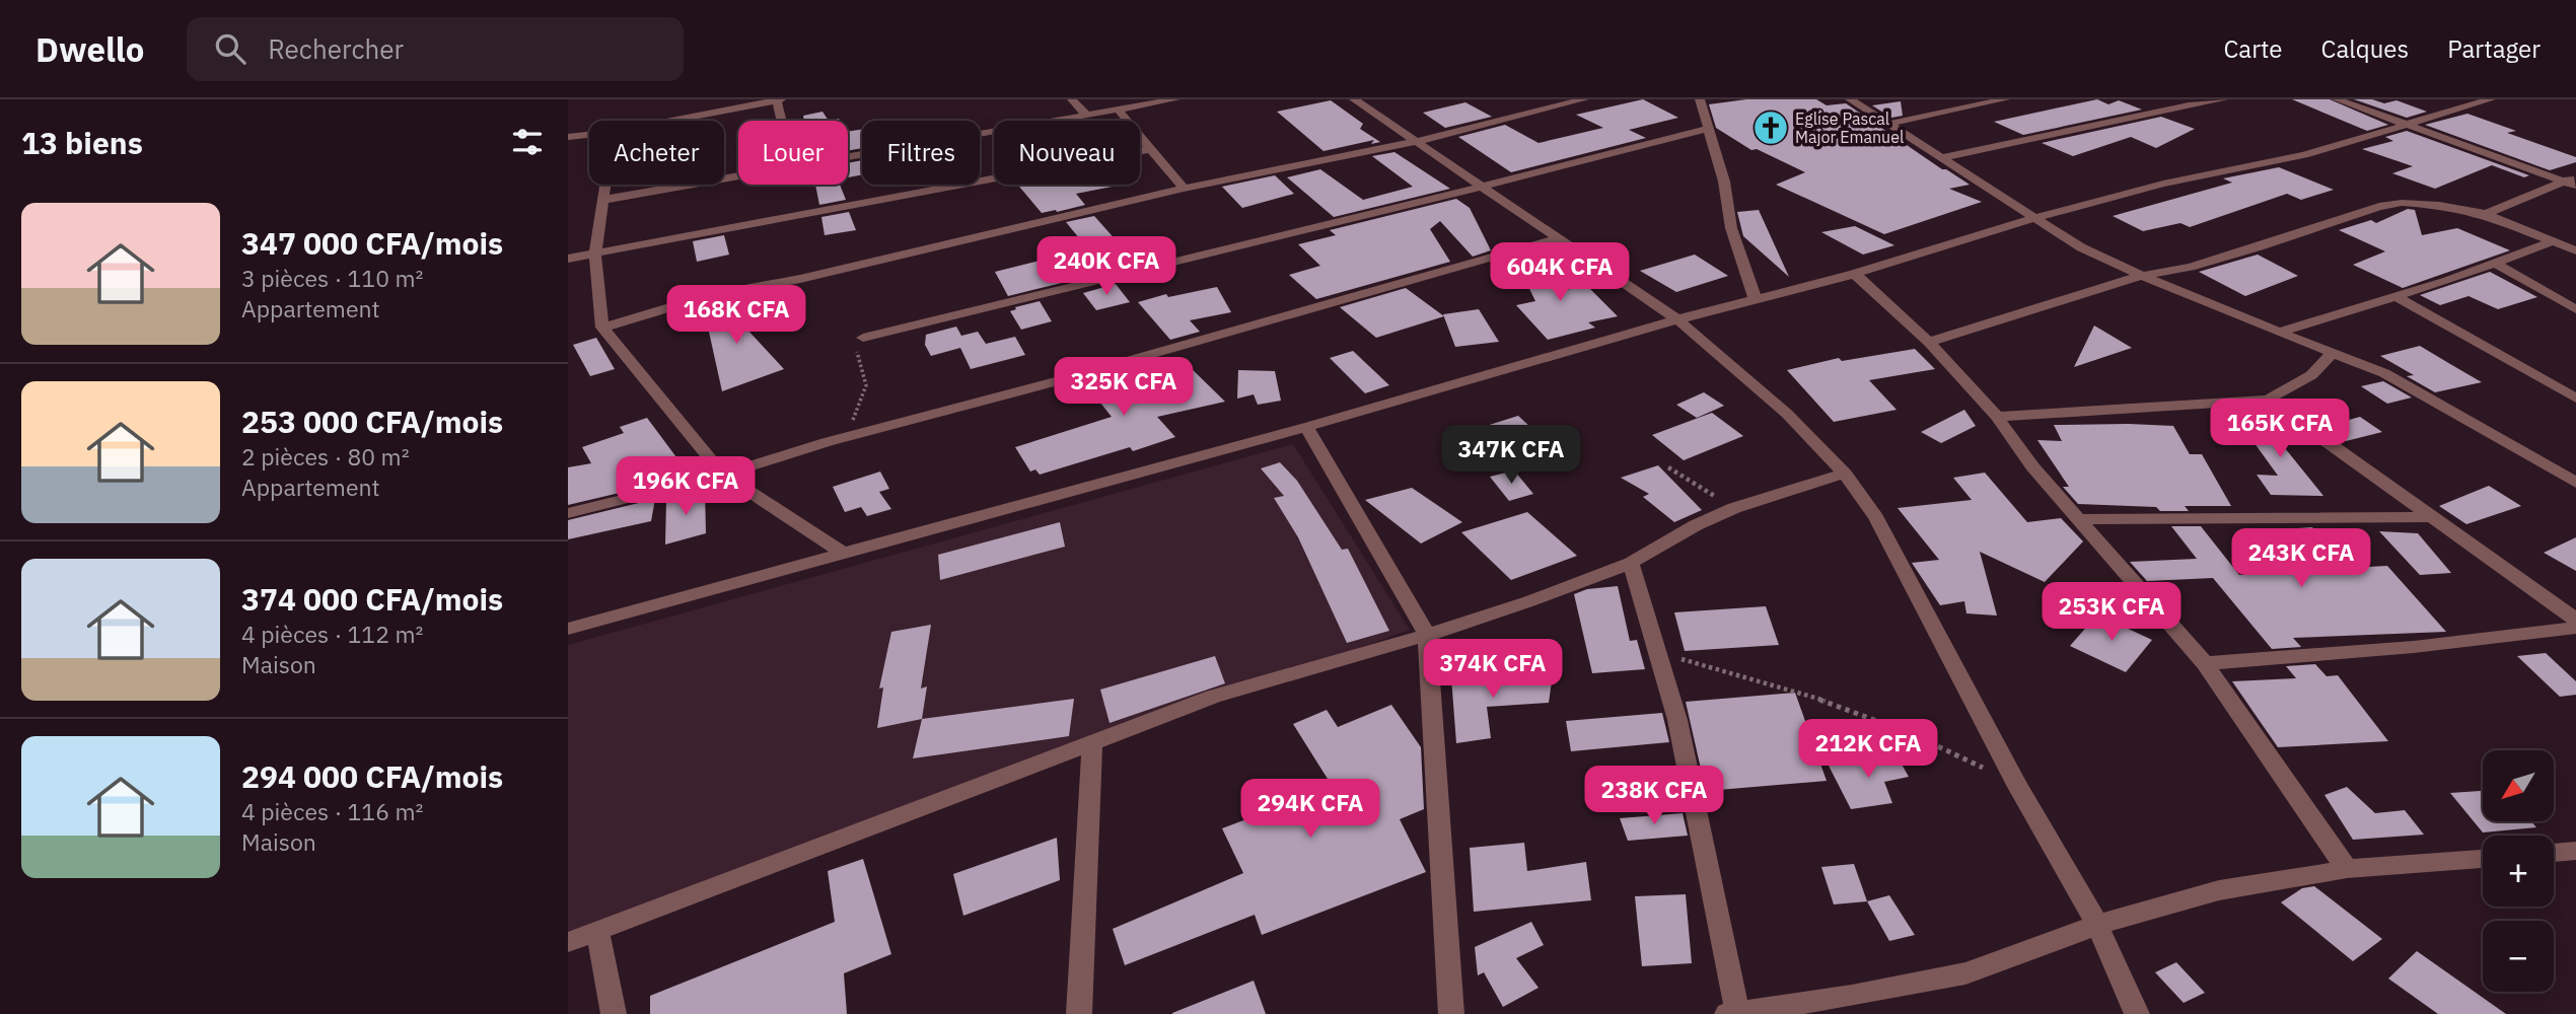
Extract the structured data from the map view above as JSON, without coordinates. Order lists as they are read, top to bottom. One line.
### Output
{"places":{"church":["Eglise Pascal Major Emanuel"]},"north":"bottom left","page":{"header":"Dwello","search":"Rechercher","nav":["Carte","Calques","Partager"],"heading":"13 biens","chip":["Acheter","Louer","Filtres","Nouveau"],"list":[{"name":"347 000 CFA/mois","note":"3 pièces · 110 m² · Appartement"},{"name":"253 000 CFA/mois","note":"2 pièces · 80 m² · Appartement"},{"name":"374 000 CFA/mois","note":"4 pièces · 112 m² · Maison"},{"name":"294 000 CFA/mois","note":"4 pièces · 116 m² · Maison"}],"price":["240K CFA","604K CFA","168K CFA","325K CFA","165K CFA","347K CFA","196K CFA","243K CFA","253K CFA","374K CFA","212K CFA","238K CFA","294K CFA"],"map_buttons":["+","−"]}}
